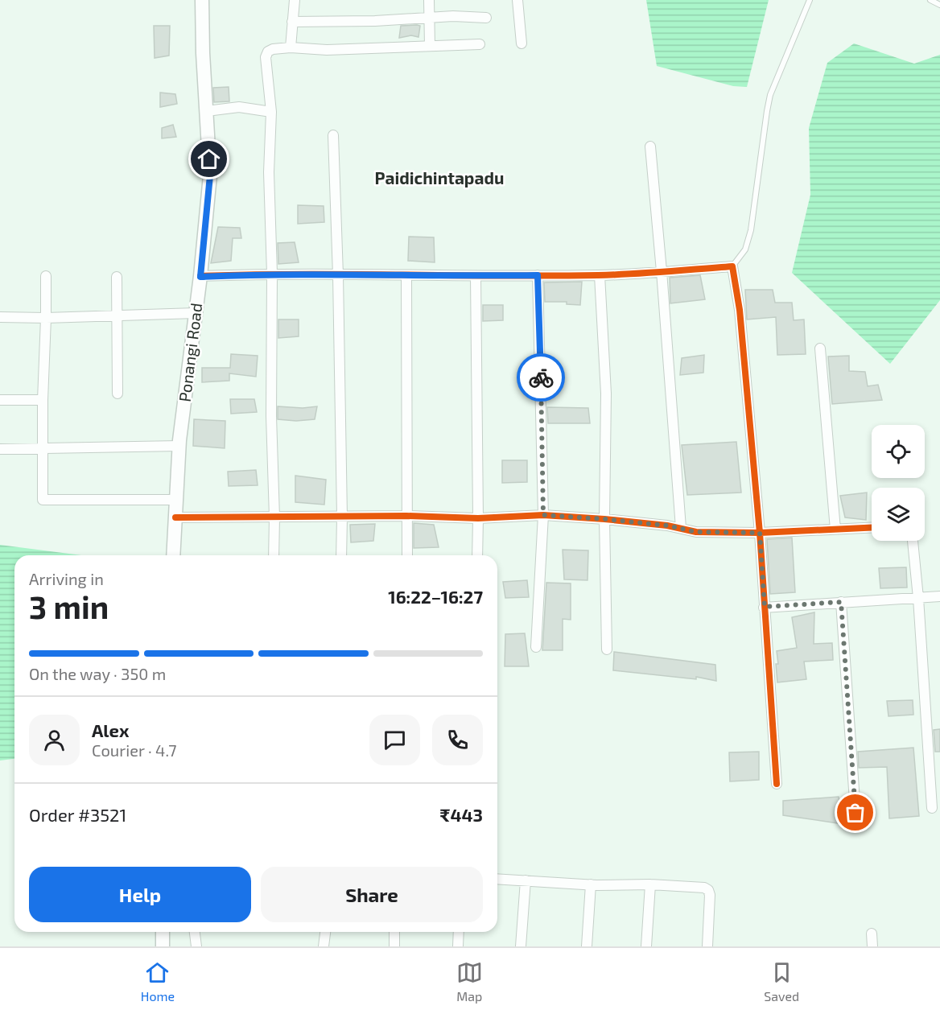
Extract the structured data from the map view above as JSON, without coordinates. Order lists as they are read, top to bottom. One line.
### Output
{"streets":{"street":["Ponangi Road"]},"districts":["Paidichintapadu"],"page":{"heading":["3 min","Arriving in","16:22–16:27"],"panel":["Alex","Courier · 4.7","Order #3521","₹443"],"bar":"On the way · 350 m","buttons":["Help","Share"],"tabs":["Home","Map","Saved"]}}
